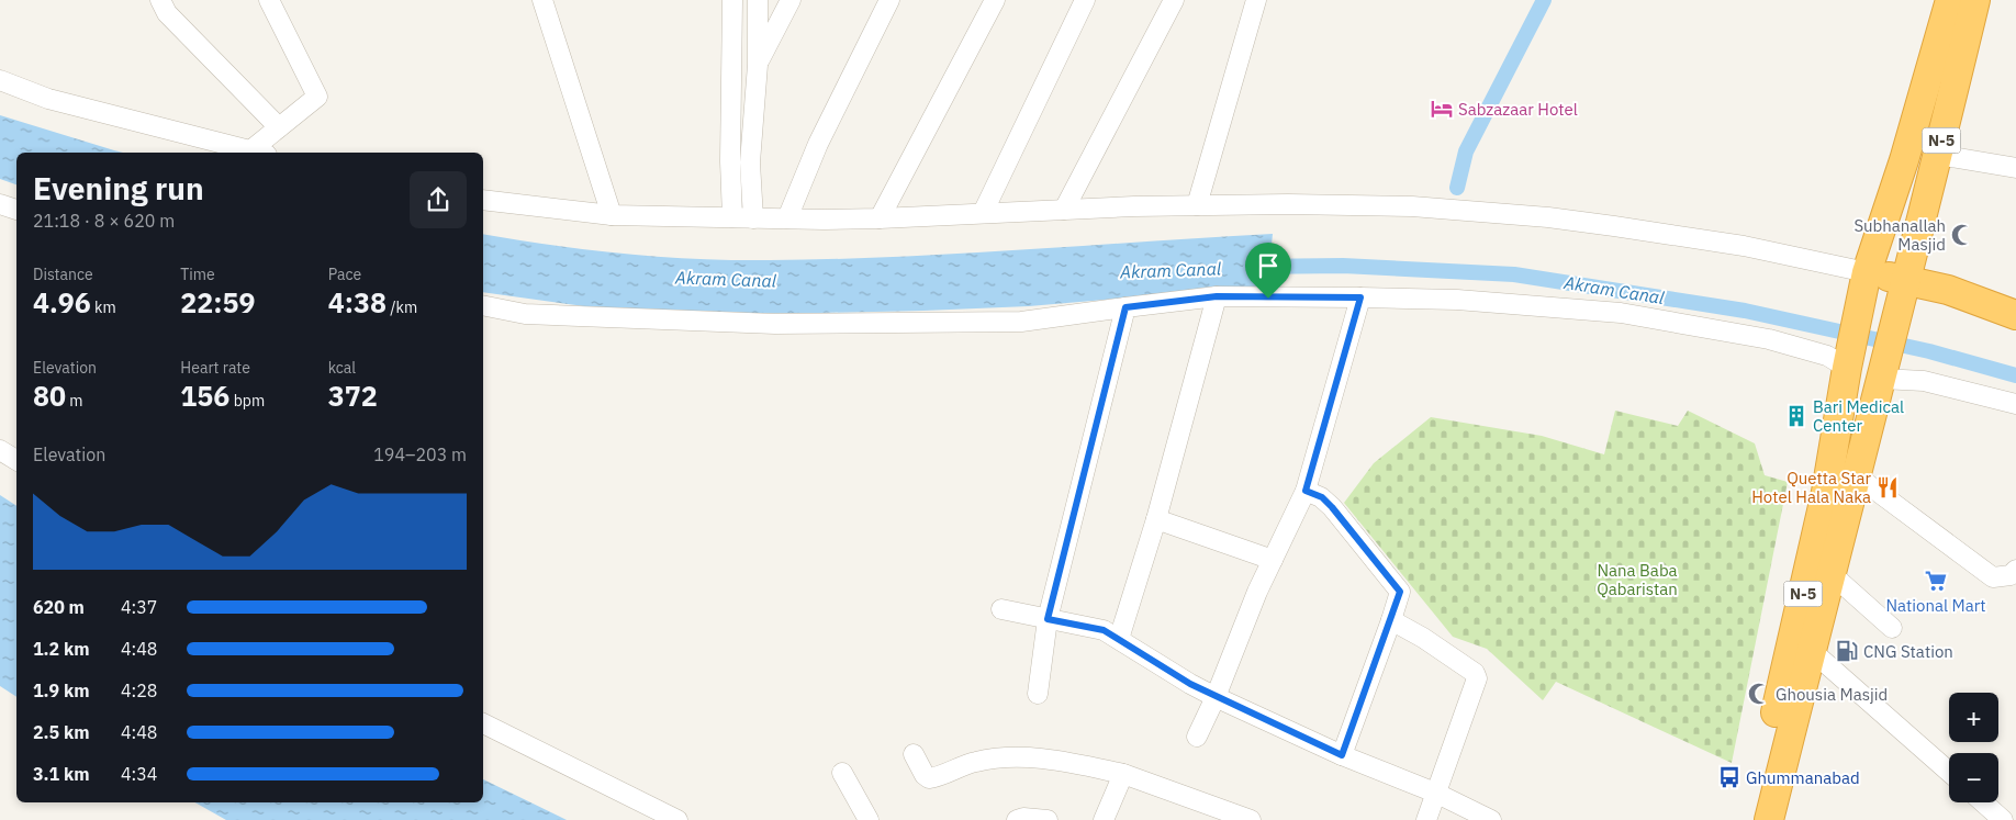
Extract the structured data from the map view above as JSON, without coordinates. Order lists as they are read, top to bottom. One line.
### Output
{"streets":{"highway":["N-5"]},"water":["Akram Canal"],"parks":["Nana Baba Qabaristan"],"places":{"hotel":["Sabzazaar Hotel"],"mosque":["Subhanallah Masjid","Ghousia Masjid"],"building":["Bari Medical Center"],"restaurant":["Quetta Star Hotel Hala Naka"],"supermarket":["National Mart"],"fuel station":["CNG Station"],"bus stop":["Ghummanabad"]},"page":{"heading":["Evening run","21:18 · 8 × 620 m"],"stats":[["Distance","4.96 km"],["Time","22:59"],["Pace","4:38 /km"],["Elevation","80 m"],["Heart rate","156 bpm"],["kcal","372"]],"chart":["Elevation","194–203 m"],"list":[{"name":"620 m","note":"4:37"},{"name":"1.2 km","note":"4:48"},{"name":"1.9 km","note":"4:28"},{"name":"2.5 km","note":"4:48"},{"name":"3.1 km","note":"4:34"}],"map_buttons":["+","−"]}}
